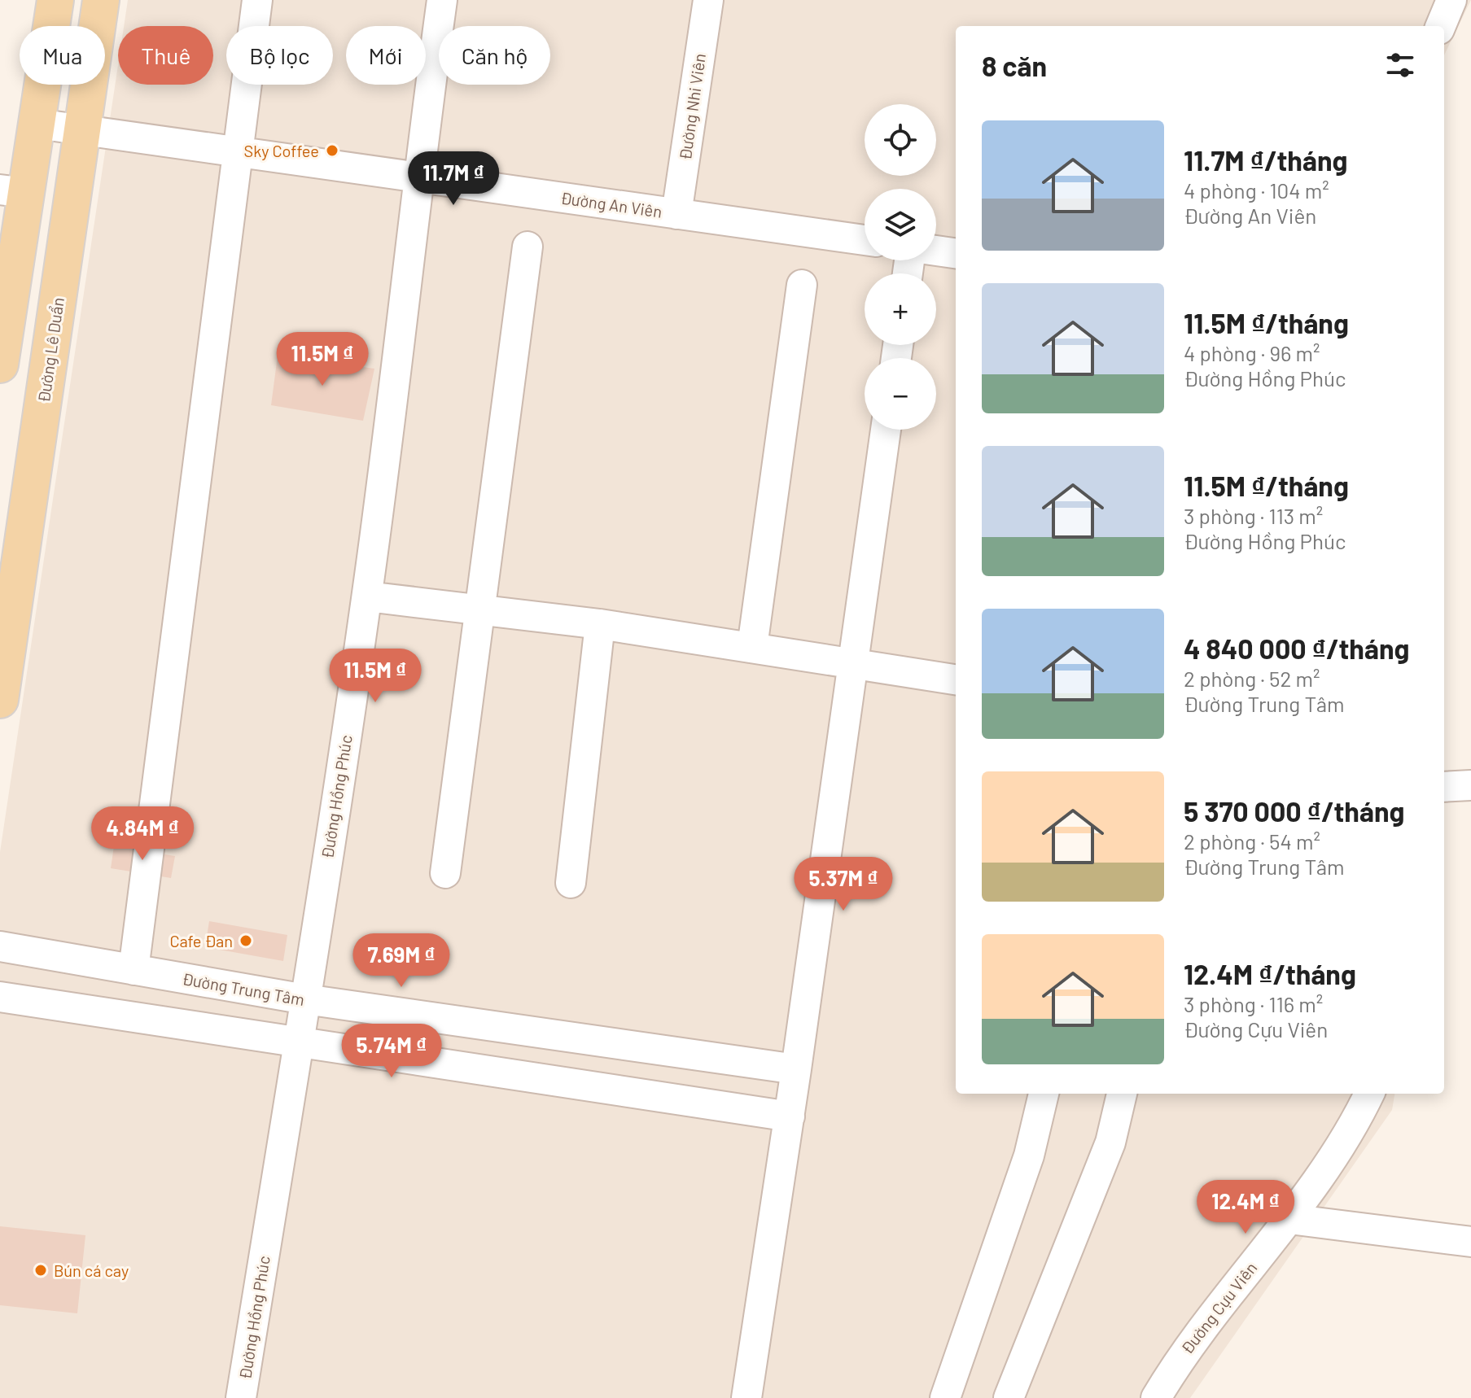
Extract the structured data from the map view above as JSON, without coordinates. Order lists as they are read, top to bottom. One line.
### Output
{"streets":{"main road":["Đường Lê Duẩn"],"street":["Đường Nhi Viên","Đường An Viên","Đường Hồng Phúc","Đường Trung Tâm","Đường Cựu Viên"]},"crossings":[["Đường Nhi Viên","Đường An Viên"],["Đường An Viên","Đường Lê Duẩn"],["Đường An Viên","Đường Hồng Phúc"],["Đường Hồng Phúc","Đường Trung Tâm"]],"places":["Sky Coffee","Cafe Đan","Bún cá cay"],"page":{"chip":["Mua","Thuê","Bộ lọc","Mới","Căn hộ"],"heading":"8 căn","map_buttons":["+","−"],"list":[{"name":"11.7M ₫/tháng","note":"4 phòng · 104 m² · Đường An Viên"},{"name":"11.5M ₫/tháng","note":"4 phòng · 96 m² · Đường Hồng Phúc"},{"name":"11.5M ₫/tháng","note":"3 phòng · 113 m² · Đường Hồng Phúc"},{"name":"4 840 000 ₫/tháng","note":"2 phòng · 52 m² · Đường Trung Tâm"},{"name":"5 370 000 ₫/tháng","note":"2 phòng · 54 m² · Đường Trung Tâm"},{"name":"12.4M ₫/tháng","note":"3 phòng · 116 m² · Đường Cựu Viên"}],"price":["11.7M ₫","11.5M ₫","11.5M ₫","4.84M ₫","5.37M ₫","7.69M ₫","5.74M ₫","12.4M ₫"]}}
